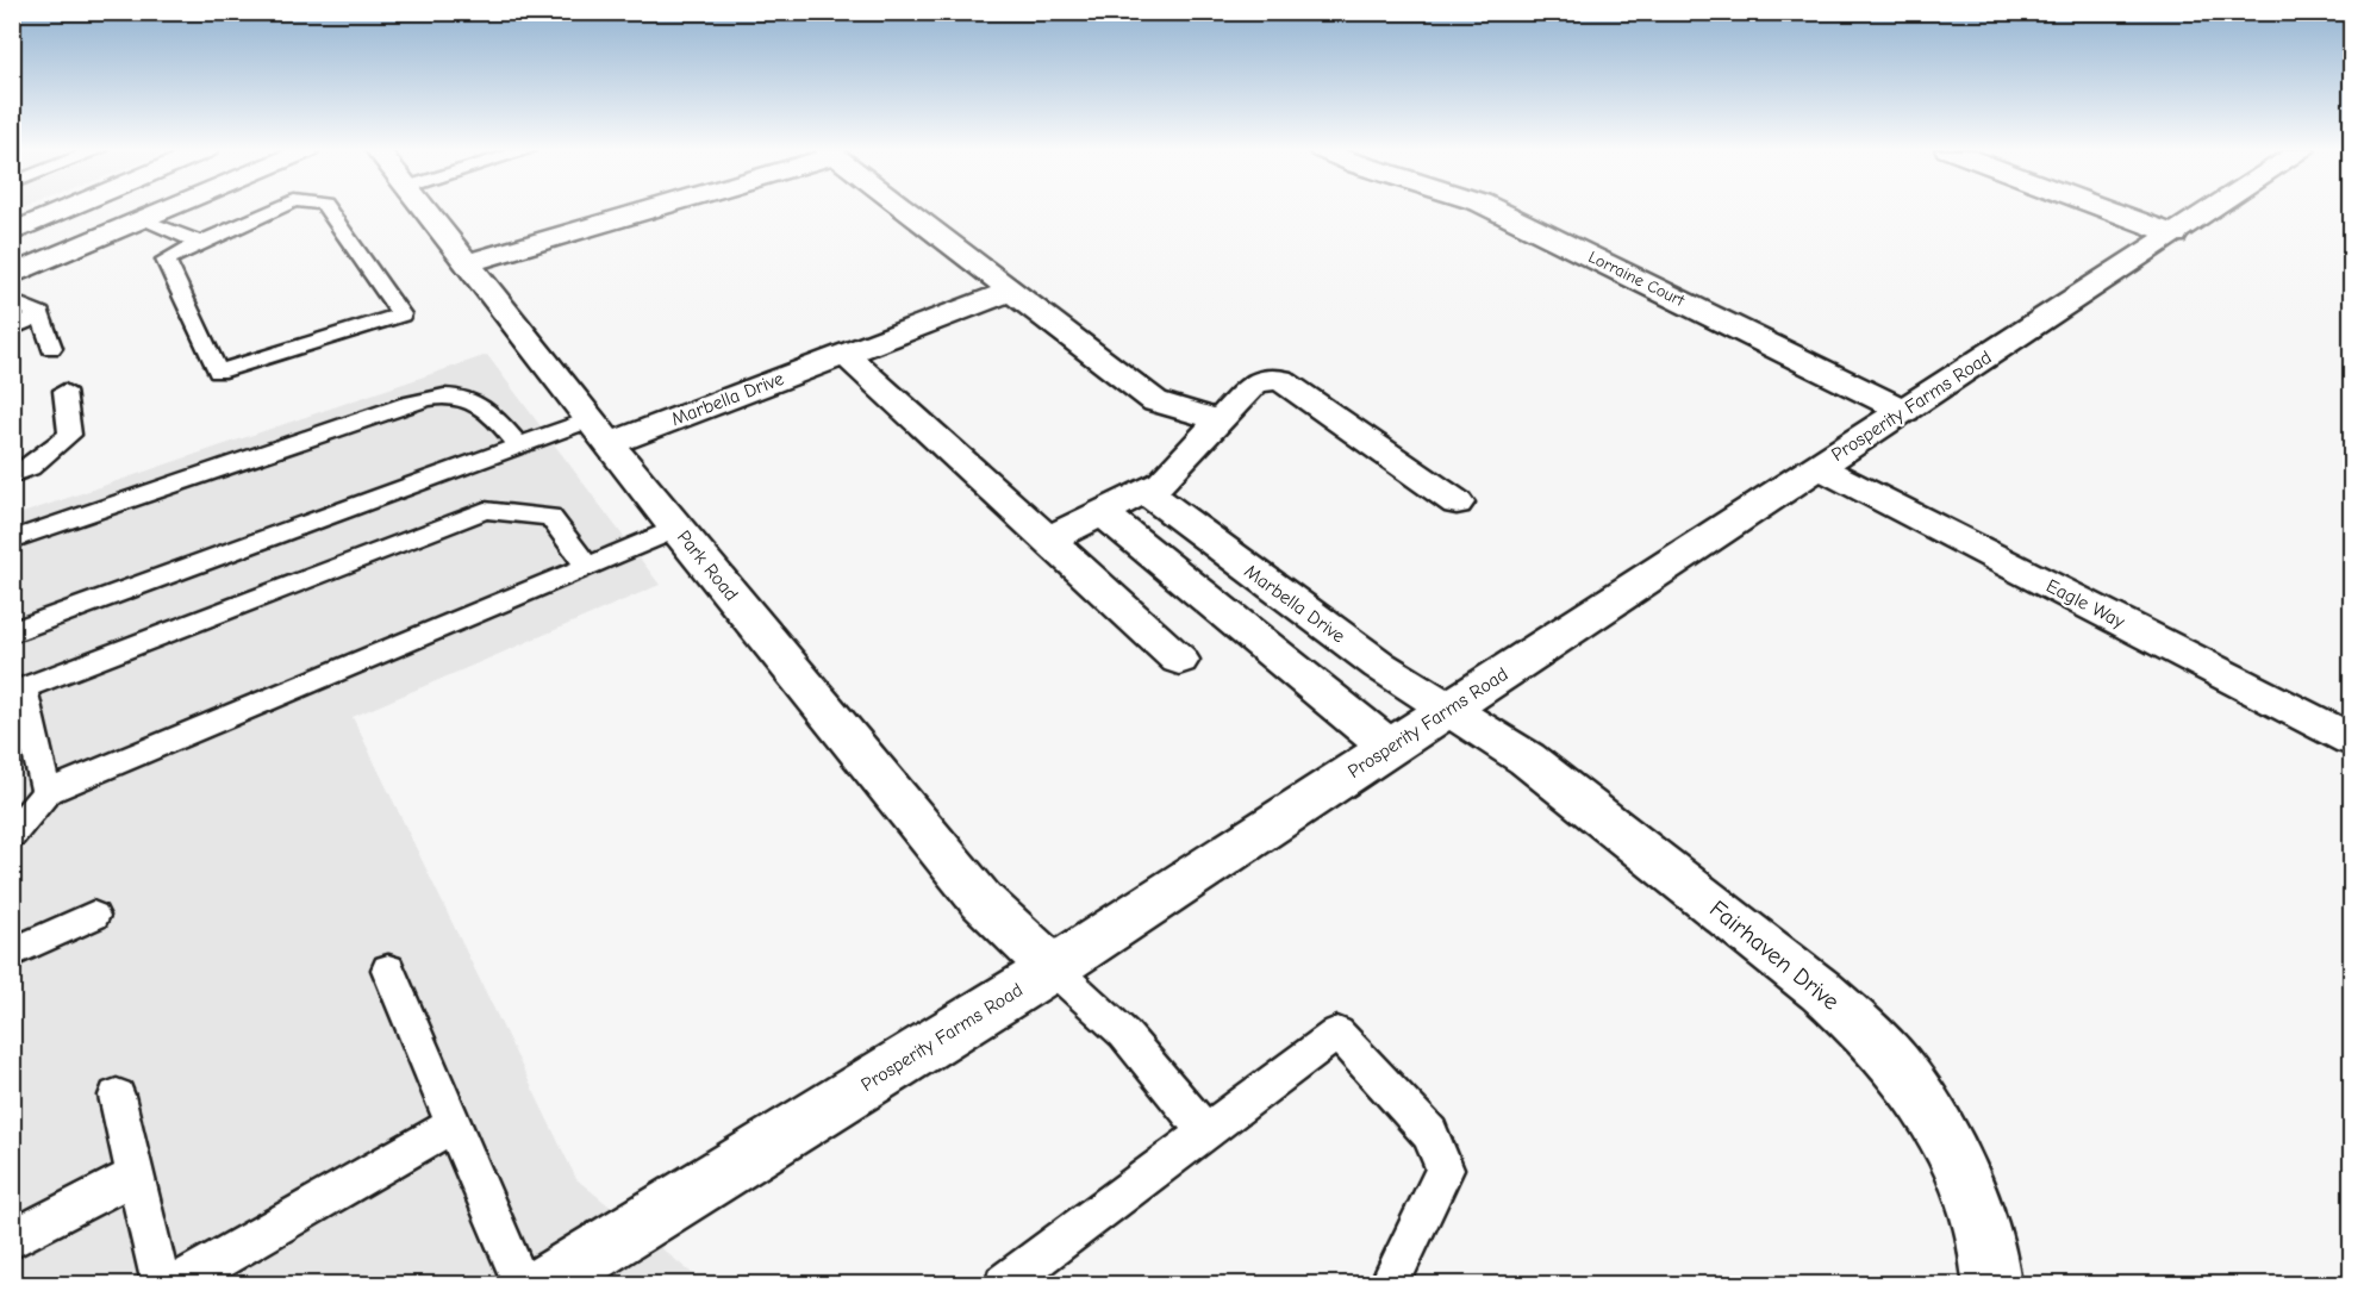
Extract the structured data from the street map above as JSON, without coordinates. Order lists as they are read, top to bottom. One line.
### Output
{"streets":{"street":["Lorraine Court","Marbella Drive","Prosperity Farms Road","Park Road","Eagle Way","Fairhaven Drive"]},"crossings":[["Lorraine Court","Prosperity Farms Road"],["Marbella Drive","Prosperity Farms Road"],["Marbella Drive","Park Road"],["Marbella Drive","Fairhaven Drive"],["Prosperity Farms Road","Park Road"],["Prosperity Farms Road","Eagle Way"],["Prosperity Farms Road","Fairhaven Drive"]]}
